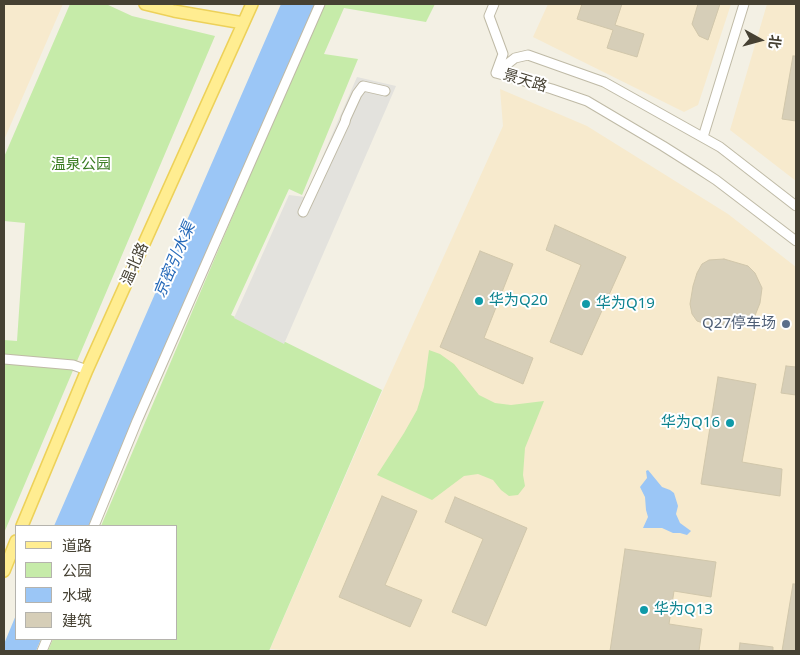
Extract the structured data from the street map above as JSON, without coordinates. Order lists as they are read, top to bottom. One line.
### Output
{"streets":{"main road":["温北路"],"street":["景天路"]},"water":["京密引水渠"],"parks":["温泉公园"],"places":["华为Q20","华为Q19","Q27停车场","华为Q16","华为Q13"],"legend":["道路","公园","水域","建筑"],"north":"right"}
